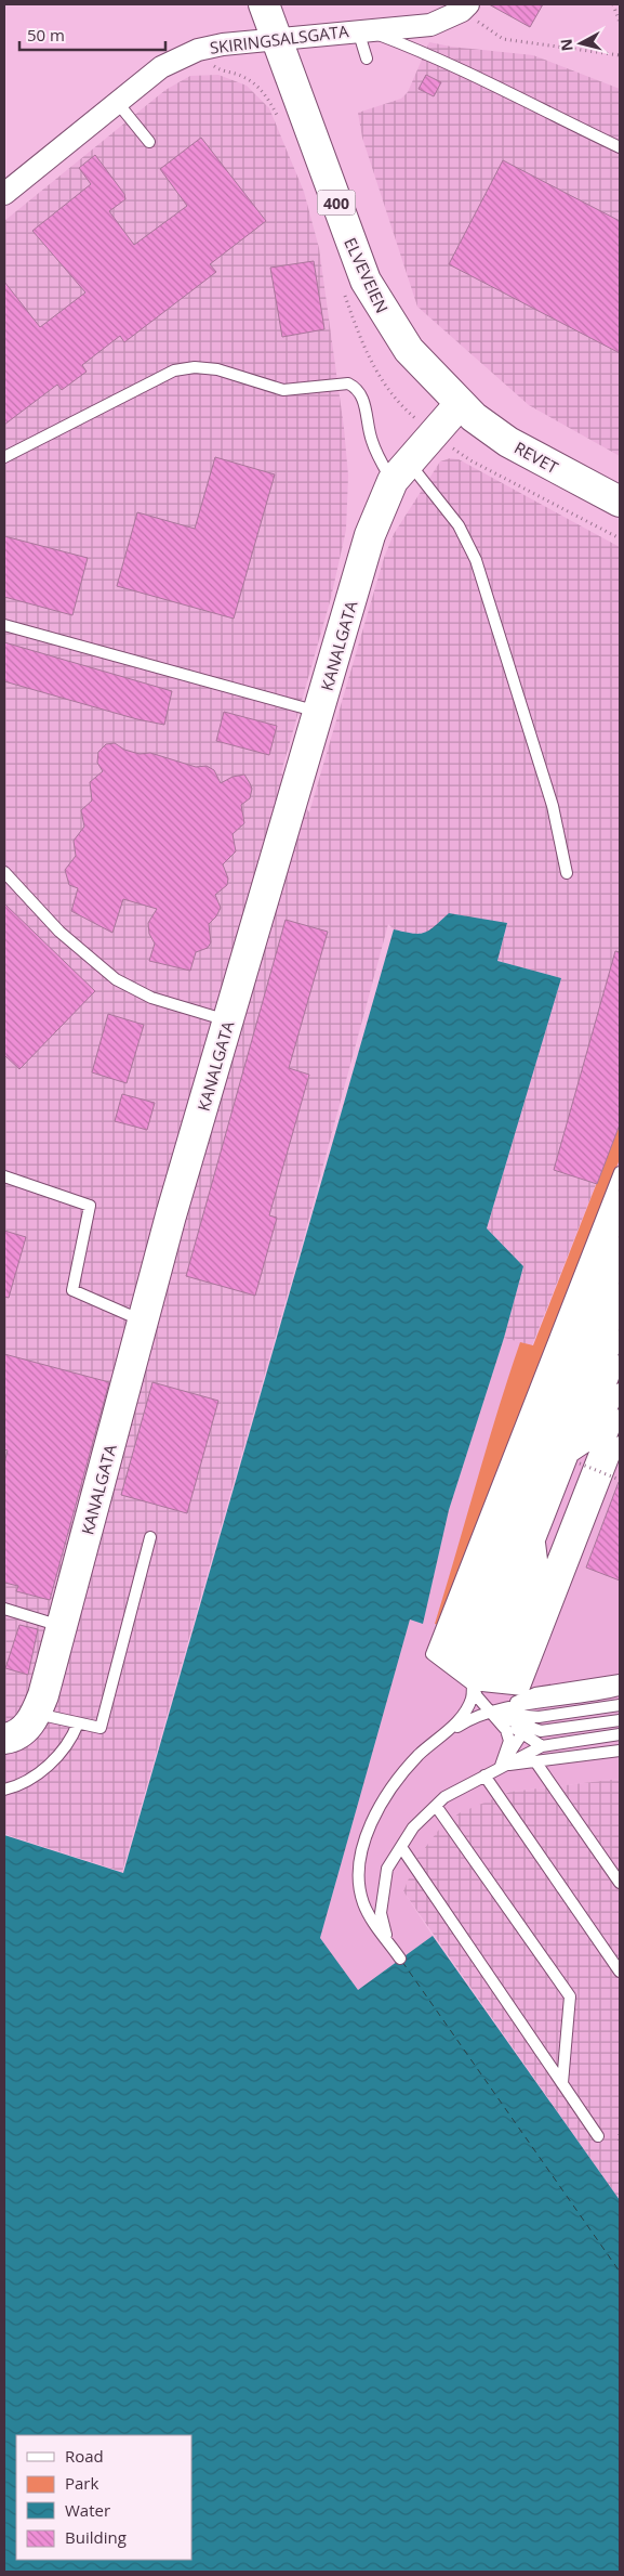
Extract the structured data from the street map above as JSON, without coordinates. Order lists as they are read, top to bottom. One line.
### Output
{"streets":{"main road":["400","ELVEVEIEN","REVET","KANALGATA"],"street":["SKIRINGSALSGATA"]},"crossings":[["SKIRINGSALSGATA","ELVEVEIEN"],["ELVEVEIEN","REVET"],["ELVEVEIEN","KANALGATA"],["REVET","KANALGATA"]],"legend":["Road","Park","Water","Building"],"scale_bar":"50 m","north":"left"}
